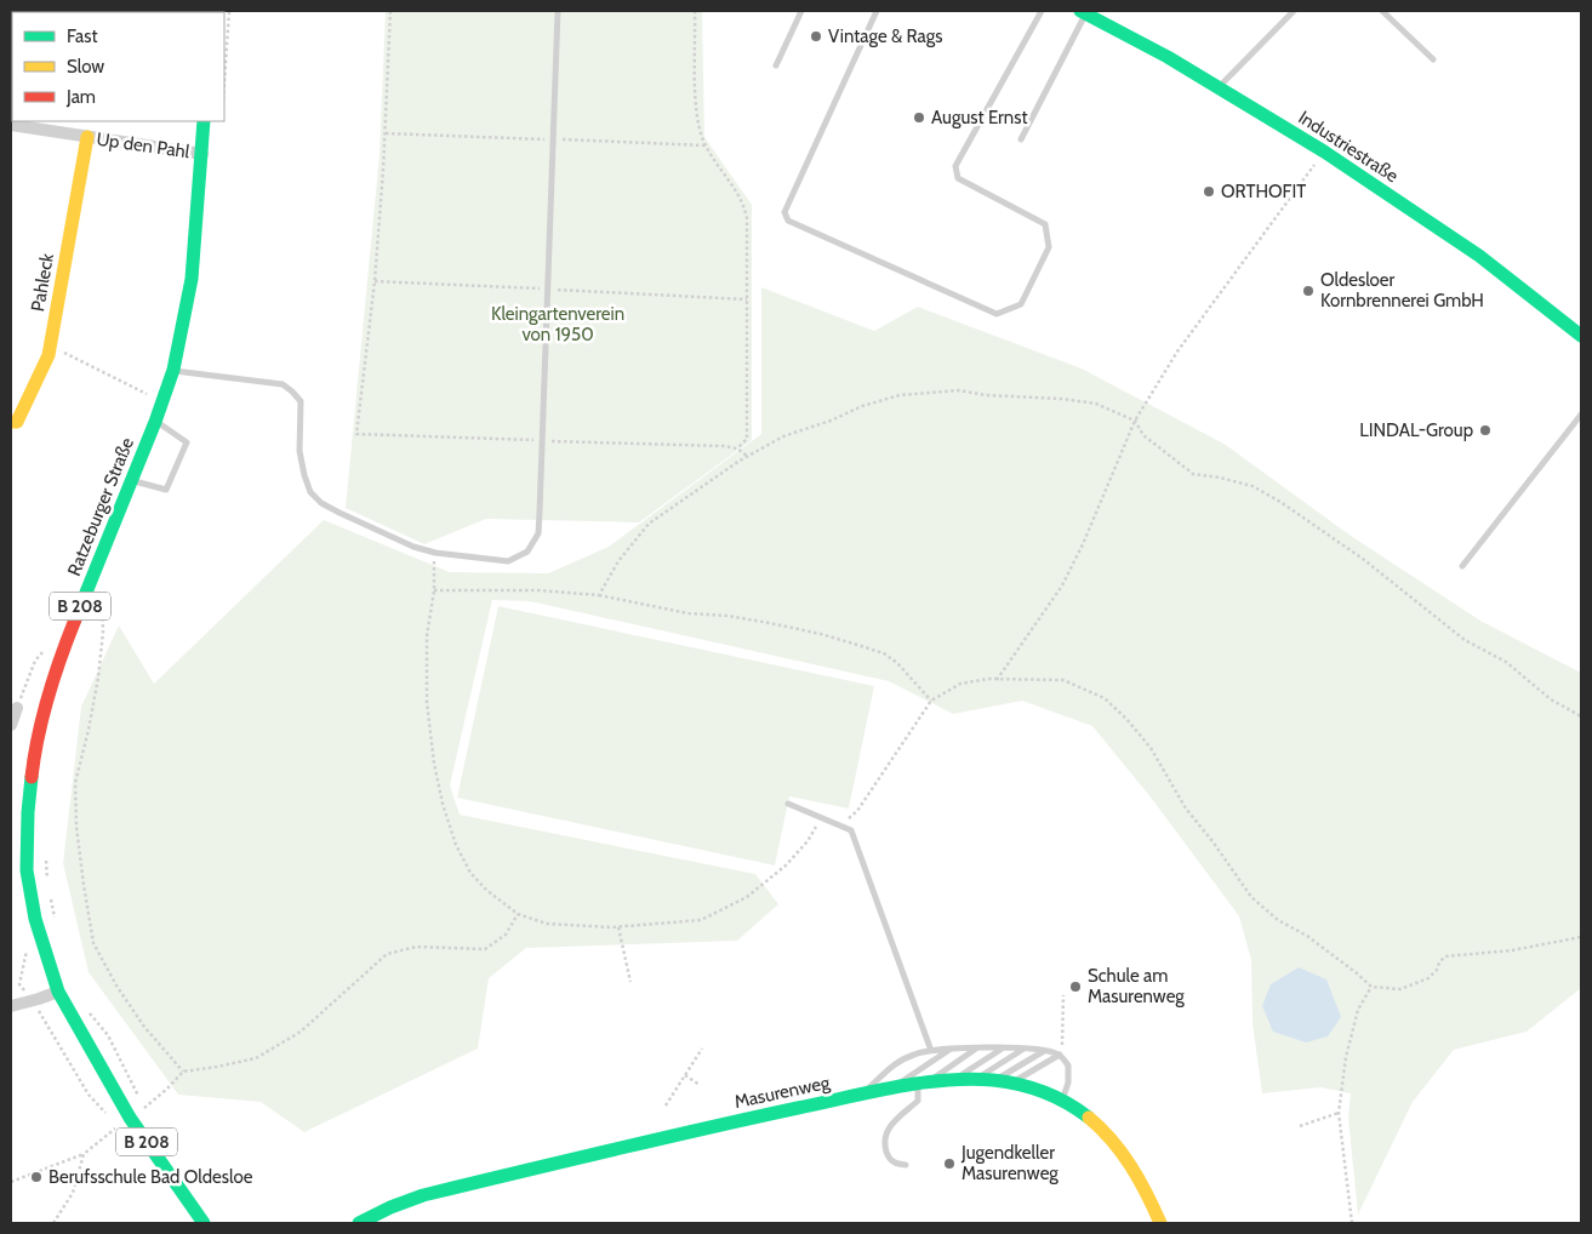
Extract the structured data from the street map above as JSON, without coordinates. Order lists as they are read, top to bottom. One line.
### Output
{"streets":{"main road":["Industriestraße","Pahleck","Ratzeburger Straße","B 208","Masurenweg"],"street":["Up den Pahl"]},"crossings":[["Up den Pahl","Pahleck"],["Up den Pahl","Ratzeburger Straße"]],"parks":["Kleingartenverein von 1950"],"places":["Vintage & Rags","August Ernst","ORTHOFIT","Oldesloer Kornbrennerei GmbH","LINDAL-Group","Schule am Masurenweg","Jugendkeller Masurenweg","Berufsschule Bad Oldesloe"],"legend":["Fast","Slow","Jam"]}
